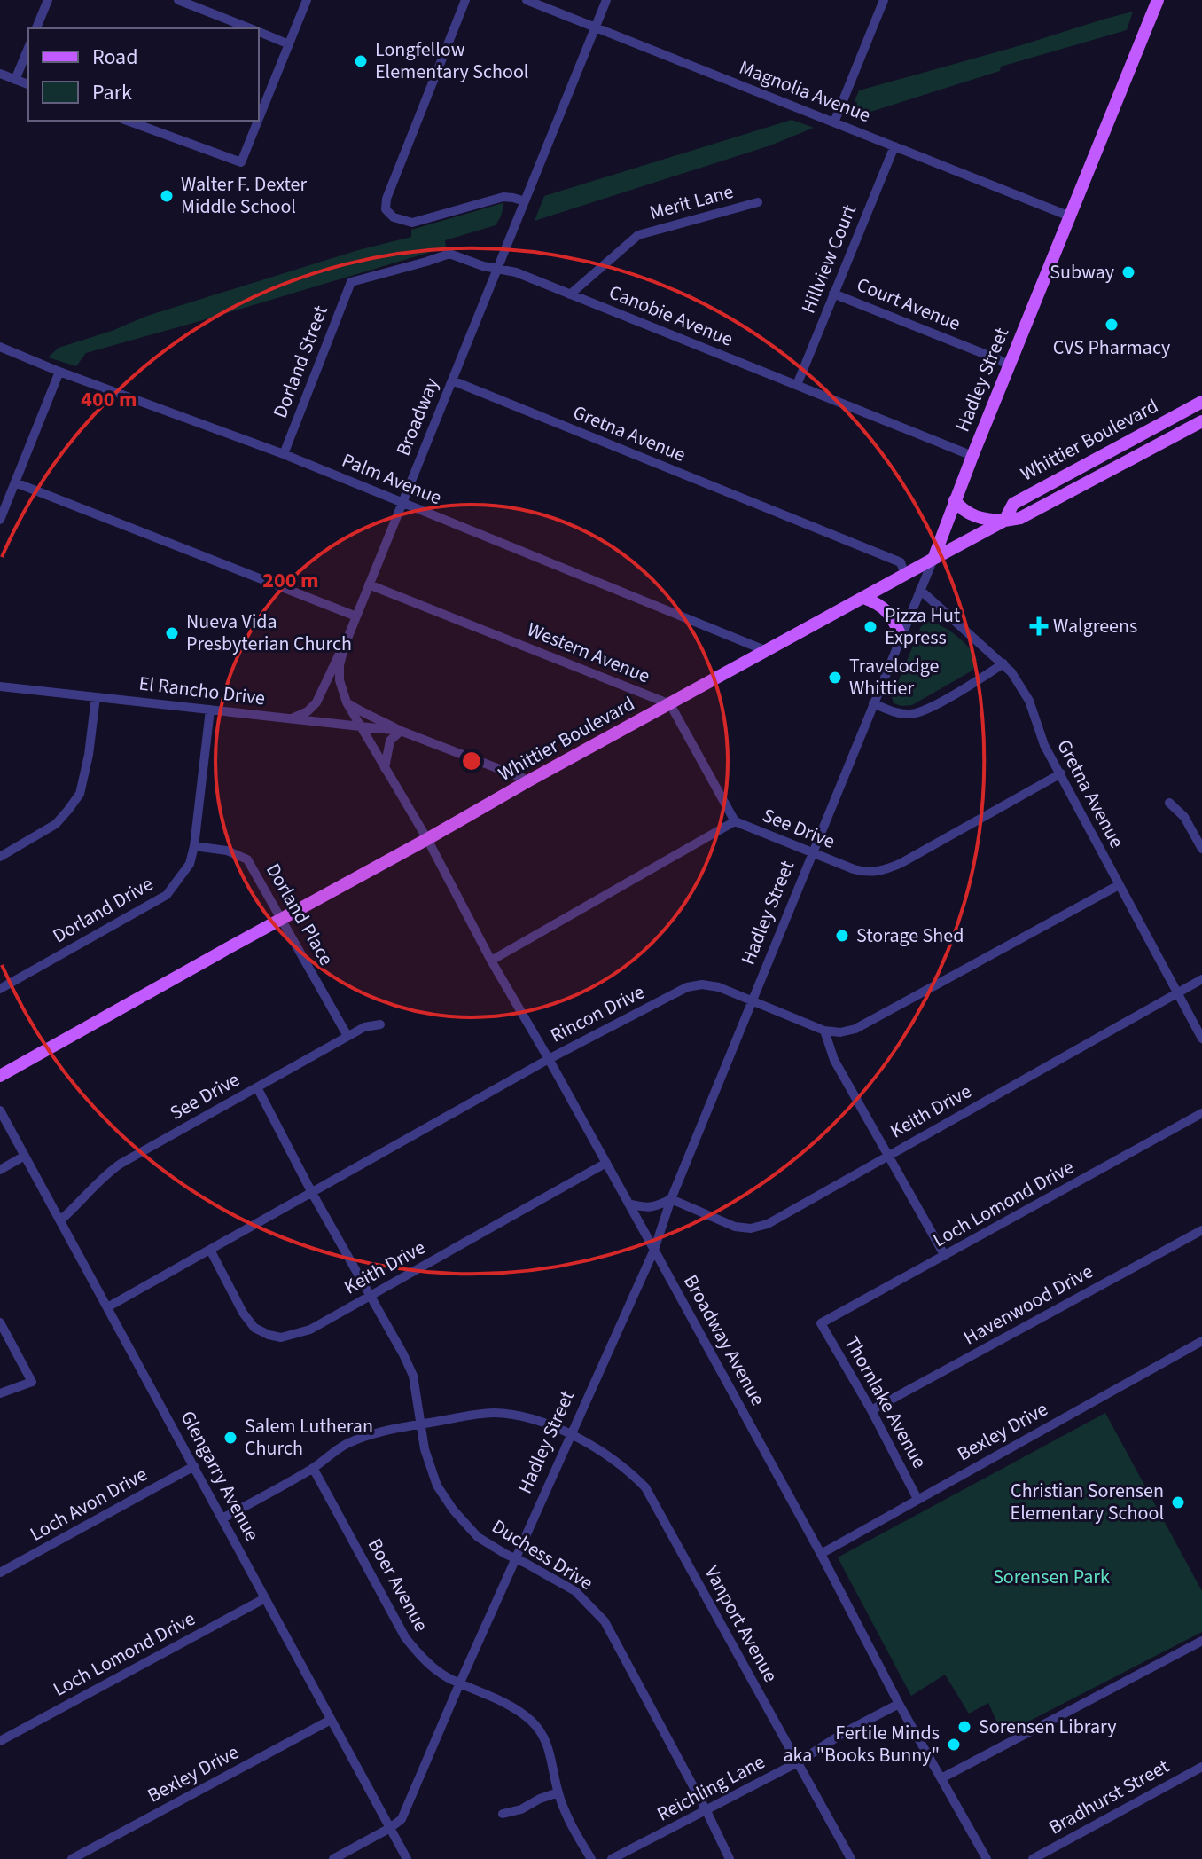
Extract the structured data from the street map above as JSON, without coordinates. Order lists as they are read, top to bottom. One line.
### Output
{"streets":{"main road":["Hadley Street","Whittier Boulevard"],"street":["Magnolia Avenue","Merit Lane","Hillview Court","Court Avenue","Canobie Avenue","Dorland Street","Broadway","Gretna Avenue","Palm Avenue","Western Avenue","El Rancho Drive","See Drive","Dorland Drive","Dorland Place","Rincon Drive","Keith Drive","Loch Lomond Drive","Havenwood Drive","Broadway Avenue","Thornlake Avenue","Bexley Drive","Glengarry Avenue","Loch Avon Drive","Duchess Drive","Boer Avenue","Vanport Avenue","Reichling Lane","Bradhurst Street"]},"crossings":[["Magnolia Avenue","Hillview Court"],["Magnolia Avenue","Hadley Street"],["Magnolia Avenue","Broadway"],["Merit Lane","Canobie Avenue"],["Hillview Court","Court Avenue"],["Hillview Court","Canobie Avenue"],["Court Avenue","Hadley Street"],["Canobie Avenue","Dorland Street"],["Canobie Avenue","Hadley Street"],["Canobie Avenue","Broadway"],["Dorland Street","Palm Avenue"],["Hadley Street","Gretna Avenue"],["Hadley Street","Whittier Boulevard"],["Hadley Street","See Drive"],["Hadley Street","Rincon Drive"],["Hadley Street","Keith Drive"],["Hadley Street","Broadway Avenue"],["Hadley Street","Glengarry Avenue"],["Hadley Street","Duchess Drive"],["Hadley Street","Boer Avenue"],["Hadley Street","Vanport Avenue"],["Broadway","Gretna Avenue"],["Broadway","Whittier Boulevard"],["Broadway","Palm Avenue"],["Broadway","Western Avenue"],["Broadway","El Rancho Drive"],["Broadway","Broadway Avenue"],["Gretna Avenue","Whittier Boulevard"],["Gretna Avenue","See Drive"],["Gretna Avenue","Rincon Drive"],["Gretna Avenue","Keith Drive"],["Whittier Boulevard","Palm Avenue"],["Whittier Boulevard","Western Avenue"],["Whittier Boulevard","El Rancho Drive"],["Whittier Boulevard","Dorland Place"],["Whittier Boulevard","Broadway Avenue"],["El Rancho Drive","Dorland Drive"],["See Drive","Dorland Place"],["See Drive","Broadway Avenue"],["See Drive","Glengarry Avenue"],["See Drive","Duchess Drive"],["Dorland Drive","Dorland Place"],["Rincon Drive","Keith Drive"],["Rincon Drive","Broadway Avenue"],["Rincon Drive","Glengarry Avenue"],["Rincon Drive","Duchess Drive"],["Keith Drive","Broadway Avenue"],["Keith Drive","Duchess Drive"],["Loch Lomond Drive","Thornlake Avenue"],["Loch Lomond Drive","Glengarry Avenue"],["Havenwood Drive","Thornlake Avenue"],["Broadway Avenue","Bexley Drive"],["Broadway Avenue","Reichling Lane"],["Thornlake Avenue","Bexley Drive"],["Bexley Drive","Glengarry Avenue"],["Glengarry Avenue","Loch Avon Drive"],["Duchess Drive","Reichling Lane"],["Vanport Avenue","Reichling Lane"]],"parks":["Sorensen Park"],"places":{"other":["Longfellow Elementary School","Walter F. Dexter Middle School","Subway","CVS Pharmacy","Pizza Hut Express","Nueva Vida Presbyterian Church","Travelodge Whittier","Storage Shed","Salem Lutheran Church","Christian Sorensen Elementary School","Sorensen Library","Fertile Minds aka \"Books Bunny\""],"health":["Walgreens"]},"legend":["Road","Park"],"rings":["400 m","200 m"]}
